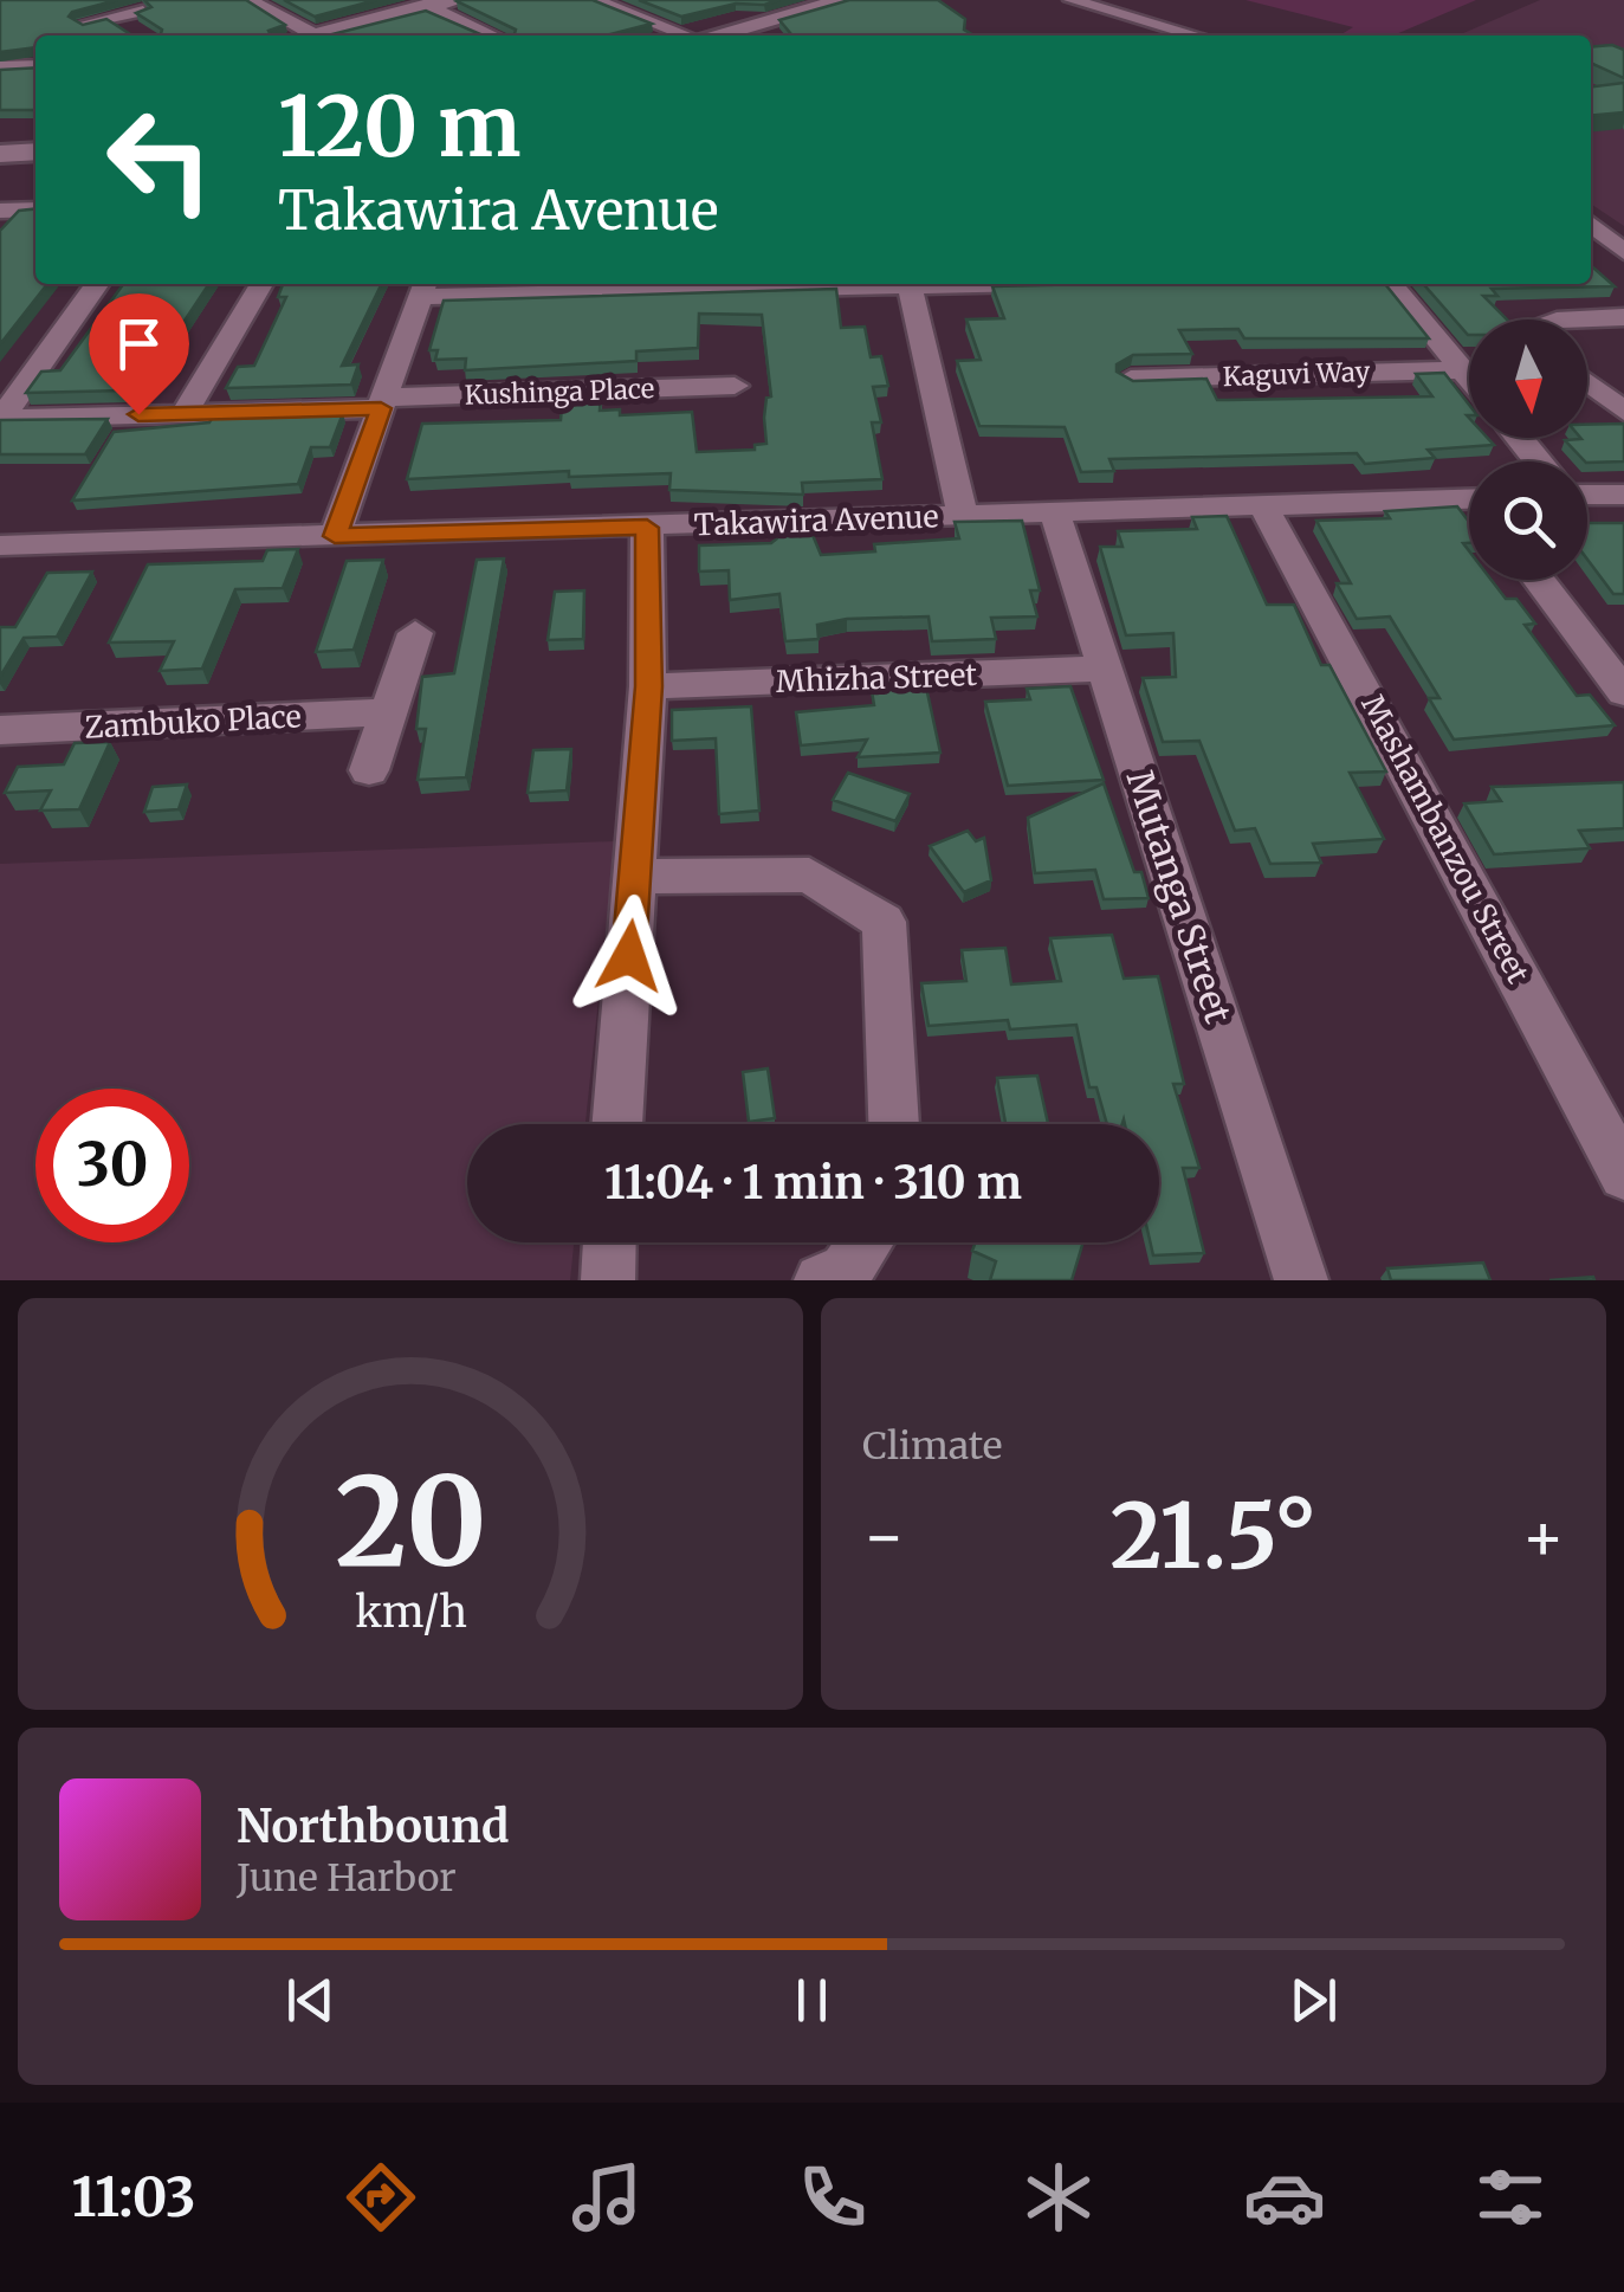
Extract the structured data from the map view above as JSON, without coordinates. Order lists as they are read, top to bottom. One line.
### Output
{"streets":{"street":["Kaguvi Way","Kushinga Place","Takawira Avenue","Mhizha Street","Zambuko Place","Mashambanzou Street","Mutanga Street"]},"crossings":[["Takawira Avenue","Mashambanzou Street"],["Takawira Avenue","Mutanga Street"],["Mhizha Street","Mutanga Street"]],"north":"bottom","page":{"turn":["120 m","Takawira Avenue"],"limit":"30","trip":"11:04 · 1 min · 310 m","tile":"Climate","heat":["−","21.5°","+"],"song":["Northbound","June Harbor"],"tabs":"11:03","gauge":["20","km/h"]}}
